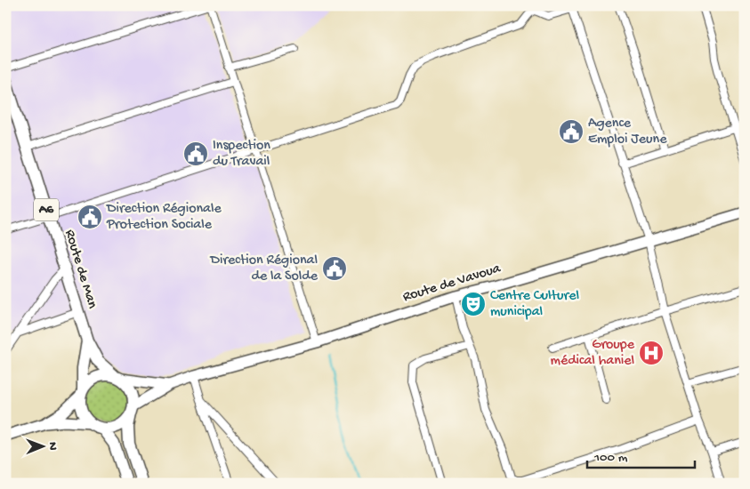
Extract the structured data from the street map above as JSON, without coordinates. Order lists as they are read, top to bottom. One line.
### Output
{"streets":{"highway":["A6","Route de Man"],"main road":["Route de Vavoua"]},"crossings":[["A6","Route de Man"],["A6","Route de Vavoua"]],"places":{"public building":["Agence Emploi Jeune","Inspection du Travail","Direction Régionale Protection Sociale","Direction Régional de la Solde"],"theatre":["Centre Culturel municipal"],"hospital":["Groupe médical haniel"]},"scale_bar":"100 m","north":"right"}
